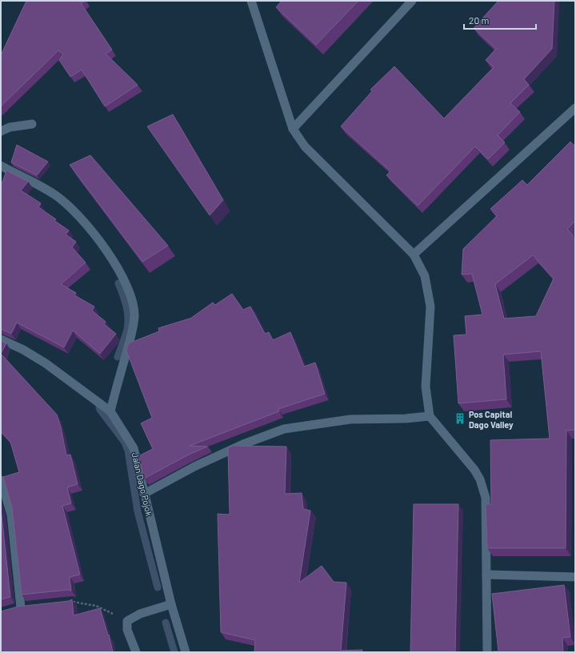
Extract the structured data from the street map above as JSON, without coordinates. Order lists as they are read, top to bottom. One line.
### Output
{"streets":{"street":["Jalan Dago Pojok"]},"places":{"building":["Pos Capital Dago Valley"]},"scale_bar":"20 m"}
